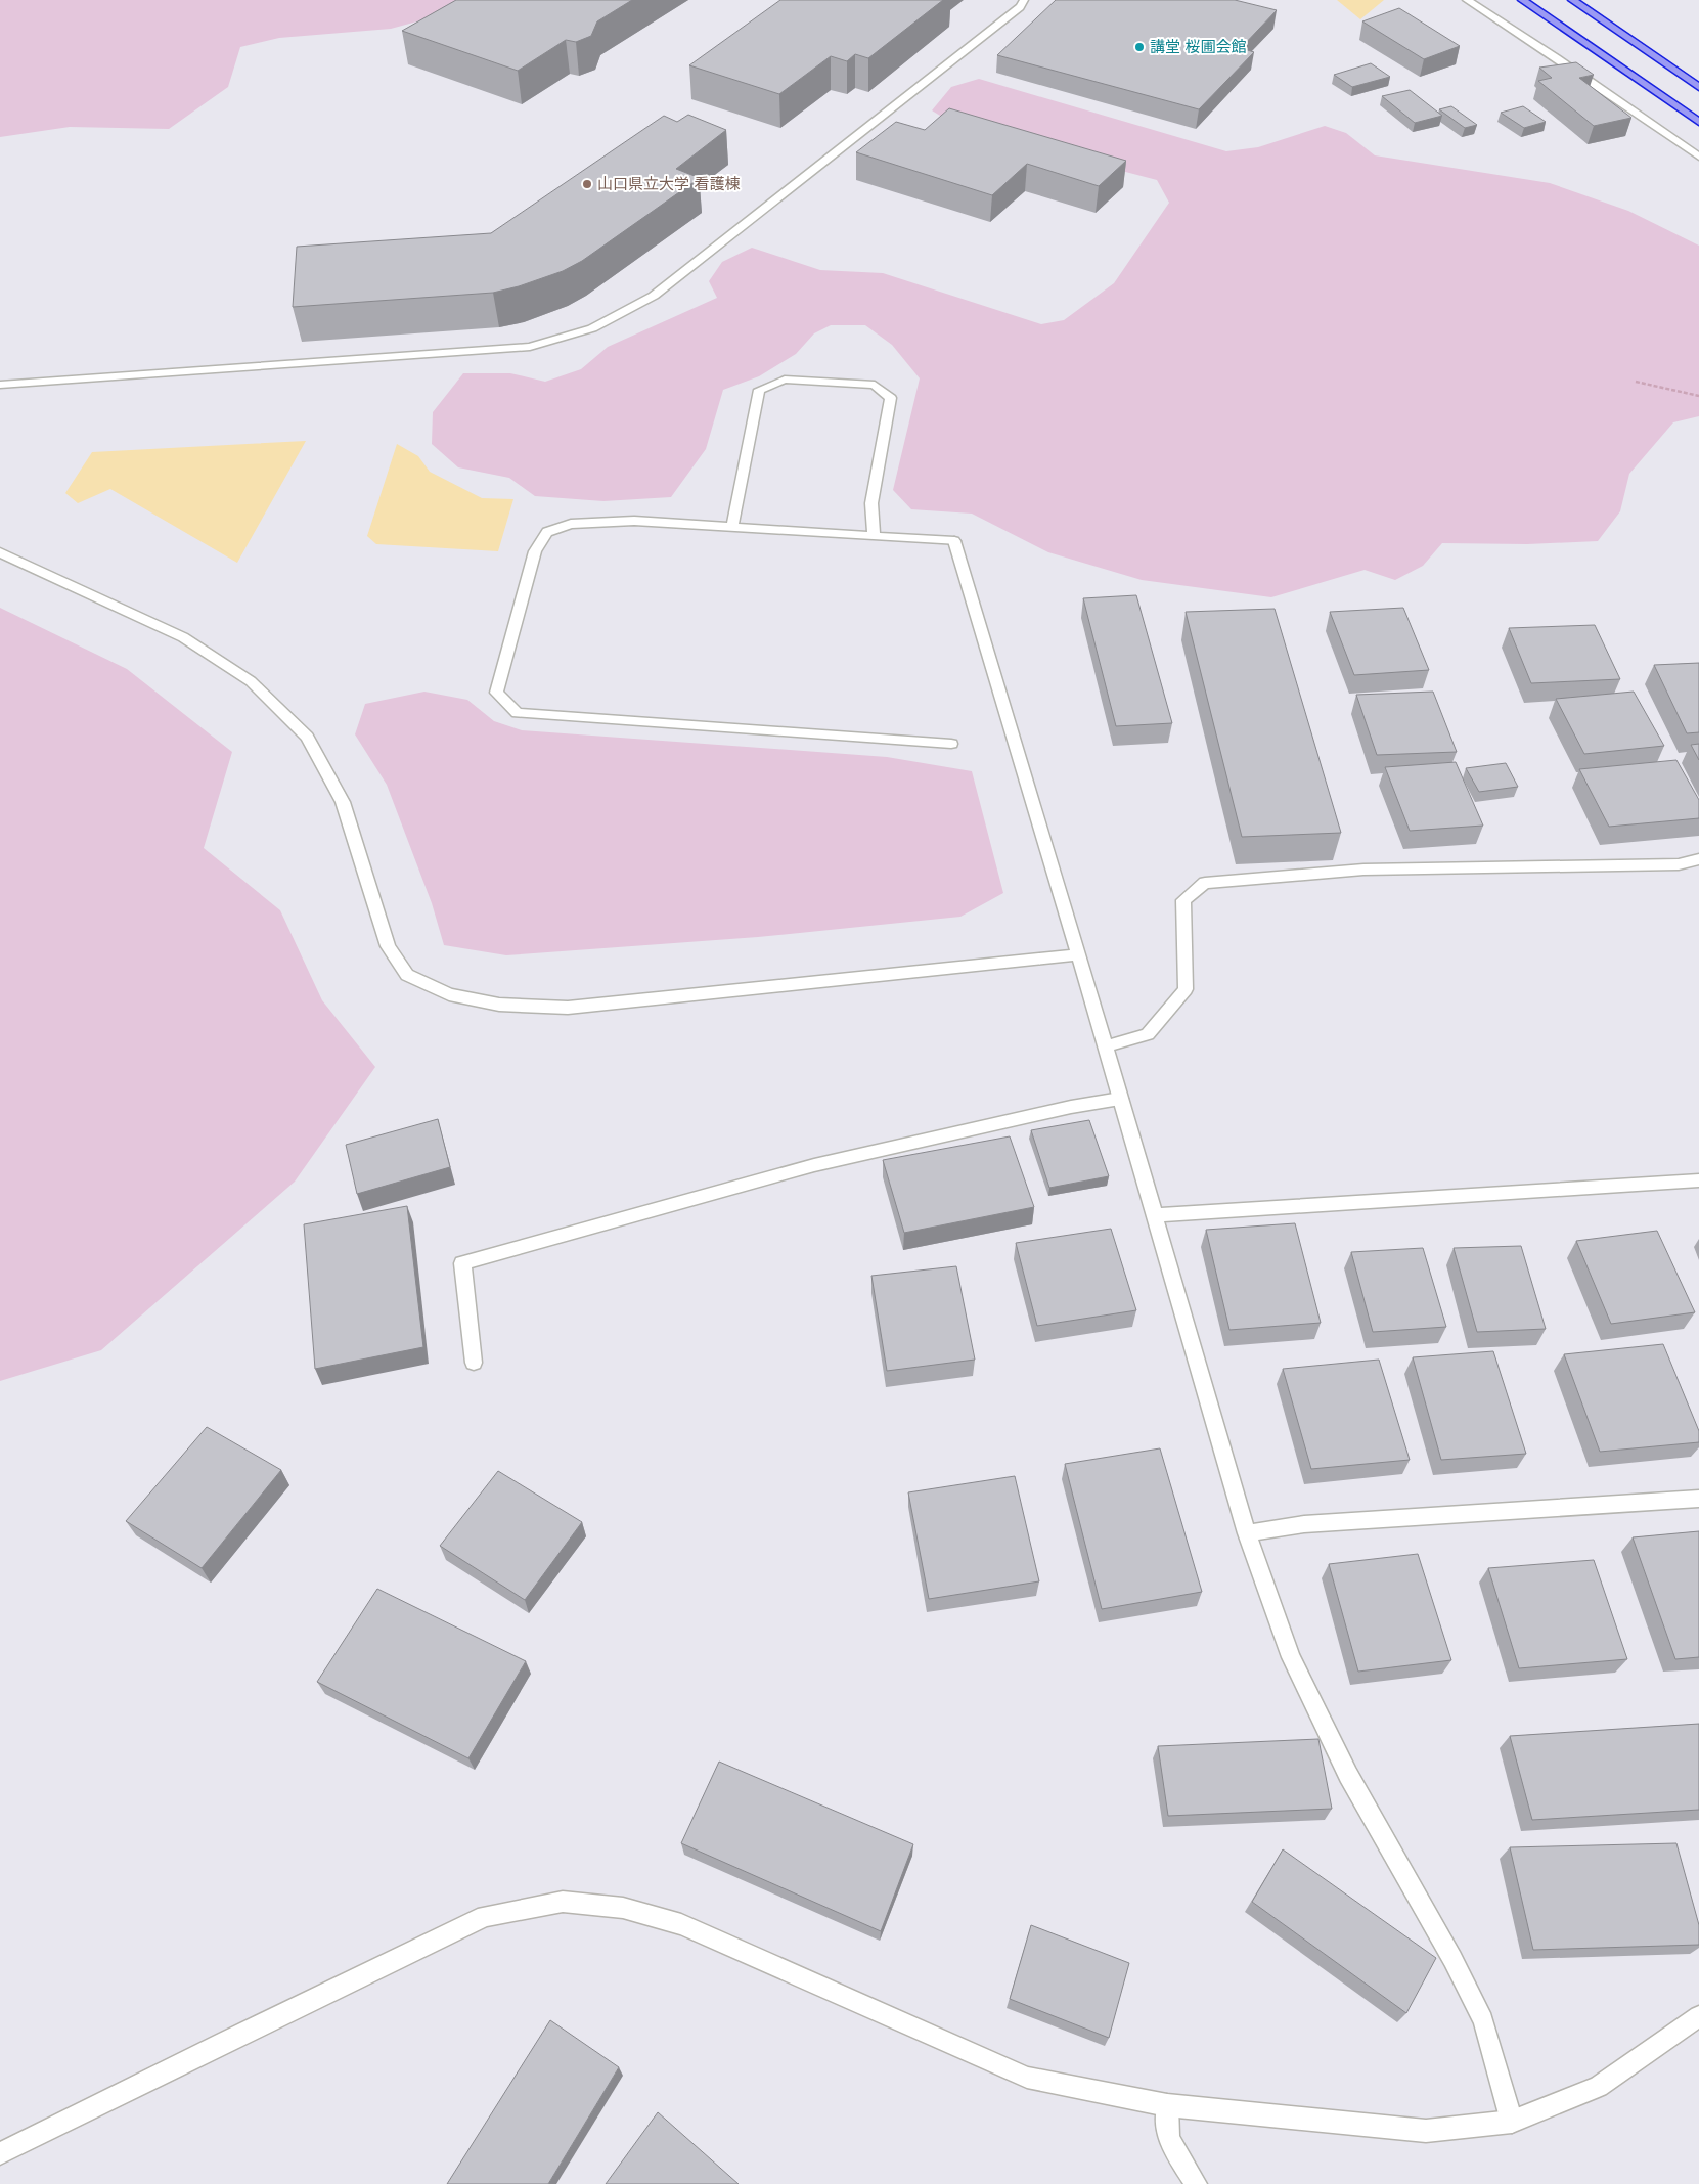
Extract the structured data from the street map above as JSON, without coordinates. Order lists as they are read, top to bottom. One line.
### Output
{"places":["講堂 桜圃会館","山口県立大学 看護棟"]}
